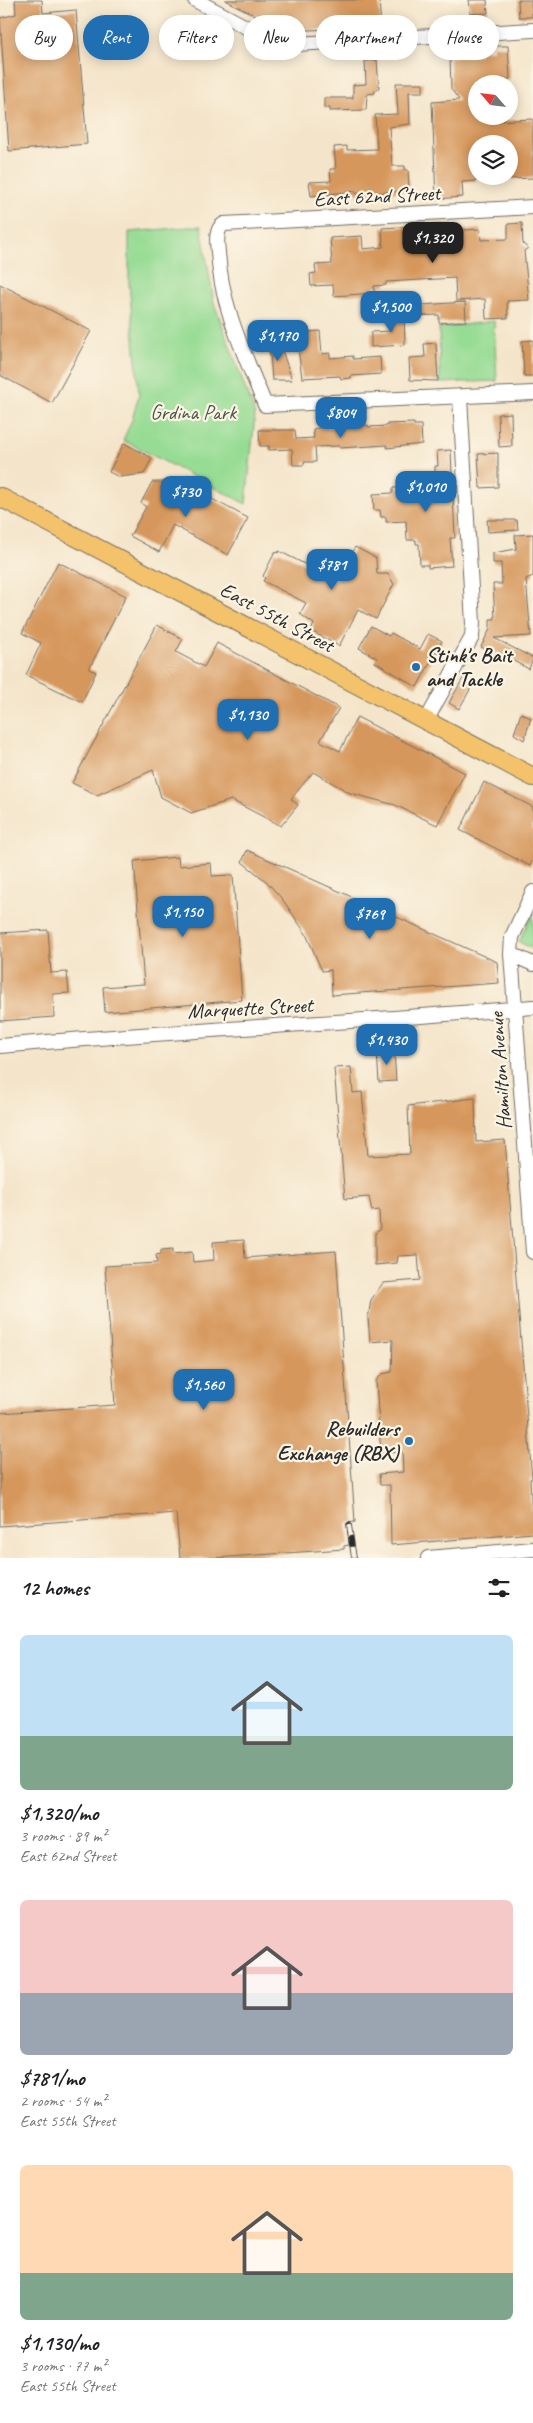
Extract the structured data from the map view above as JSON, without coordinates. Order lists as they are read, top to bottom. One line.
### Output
{"streets":{"main road":["East 55th Street"],"street":["East 62nd Street","Marquette Street","Hamilton Avenue"]},"crossings":[["Marquette Street","Hamilton Avenue"]],"parks":["Grdina Park"],"places":["Stink's Bait and Tackle","Rebuilders Exchange (RBX)"],"north":"top left","page":{"chip":["Buy","Rent","Filters","New","Apartment","House"],"price":["$1,320","$1,500","$1,170","$804","$1,010","$730","$781","$1,130","$1,150","$769","$1,430","$1,560"],"heading":"12 homes","list":[{"name":"$1,320/mo","note":"3 rooms · 89 m² · East 62nd Street"},{"name":"$781/mo","note":"2 rooms · 54 m² · East 55th Street"},{"name":"$1,130/mo","note":"3 rooms · 77 m² · East 55th Street"}]}}
